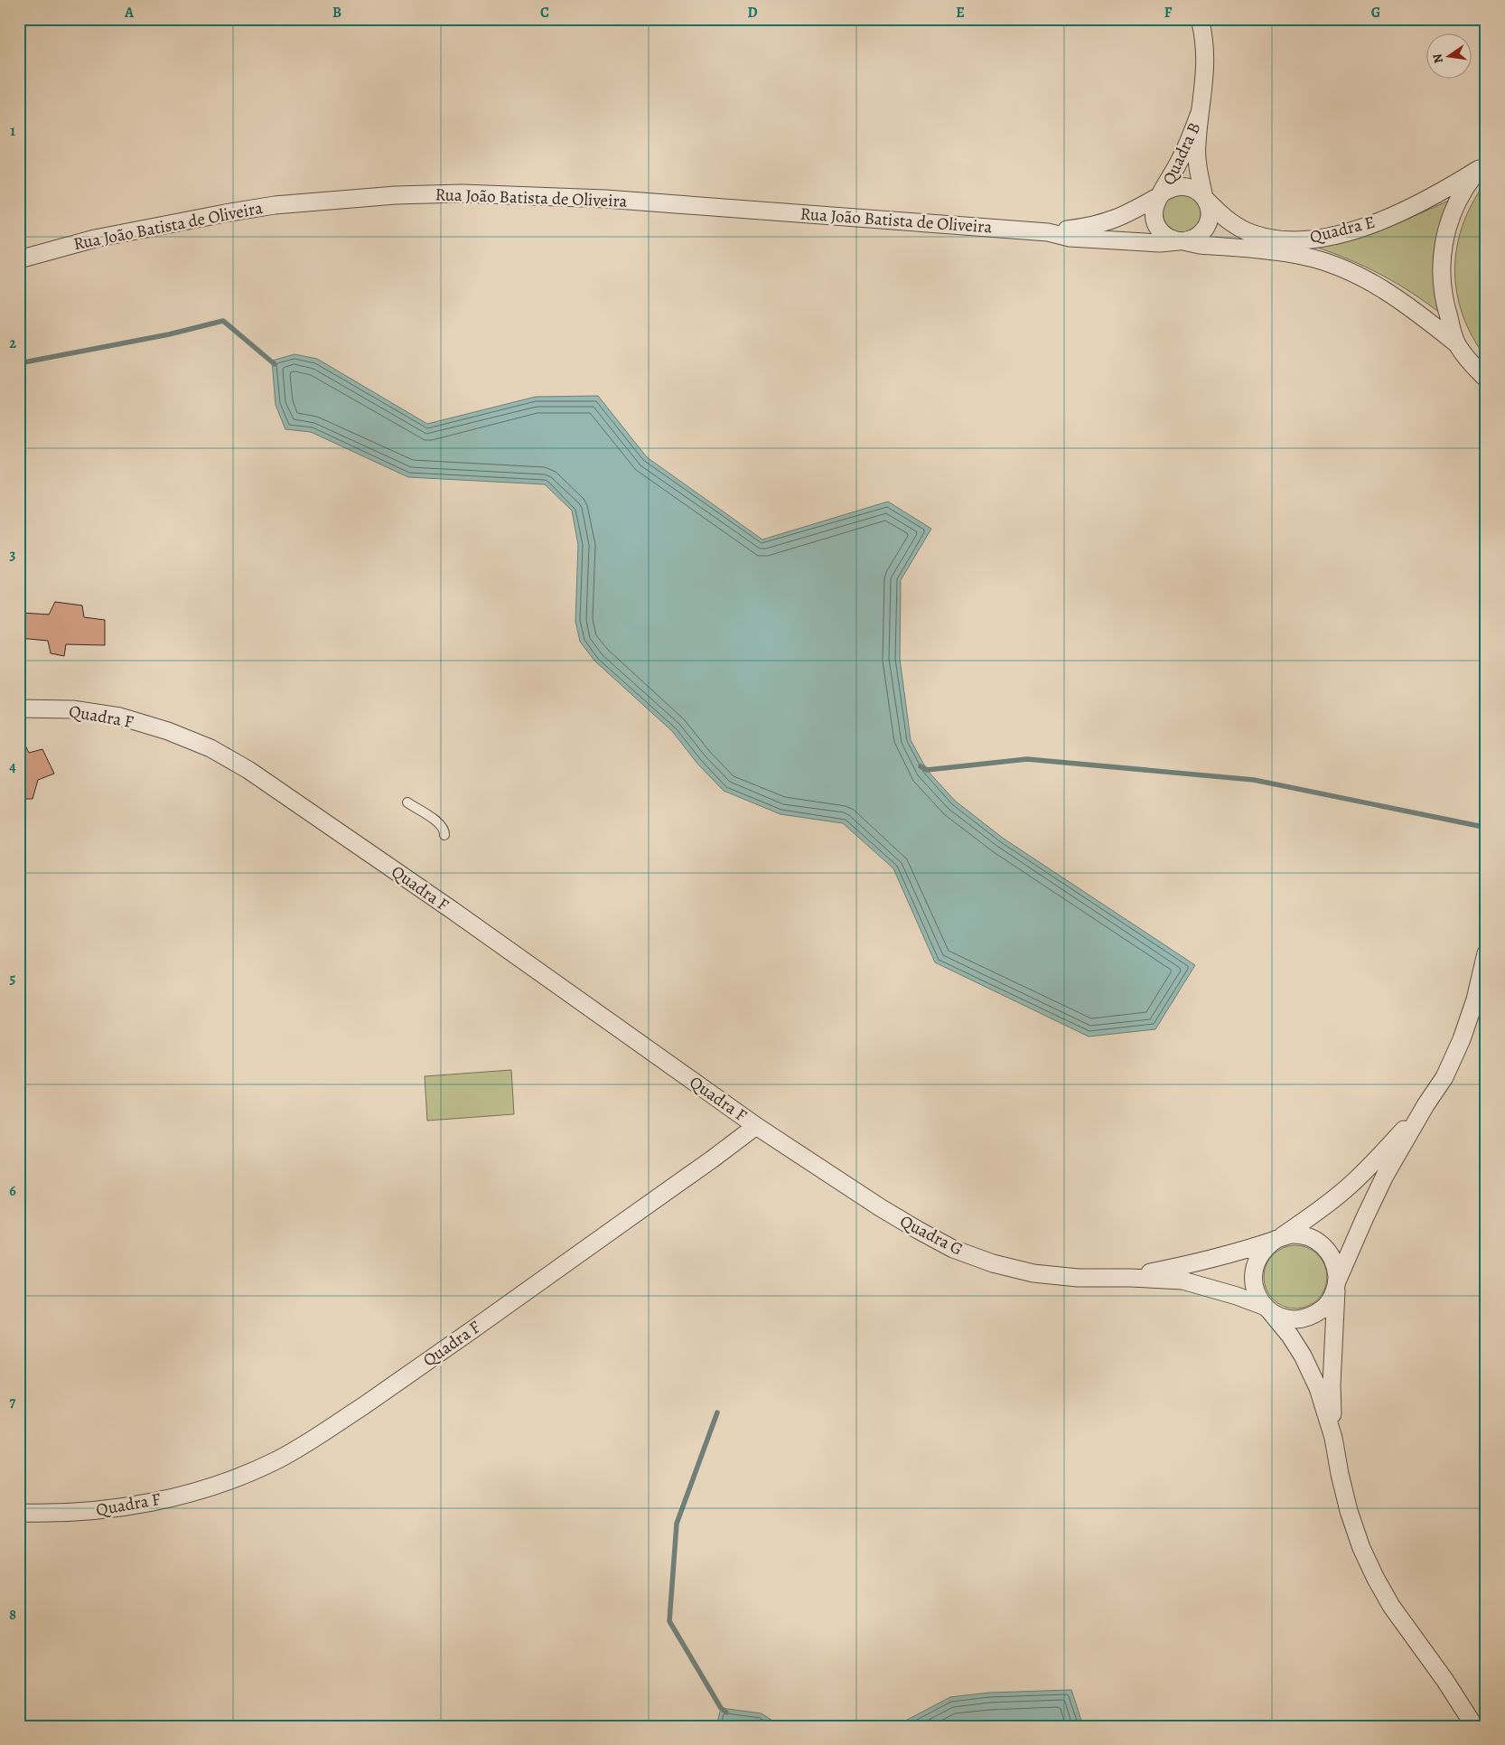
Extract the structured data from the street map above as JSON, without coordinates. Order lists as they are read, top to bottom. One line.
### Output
{"streets":{"street":["Quadra B","Rua João Batista de Oliveira","Quadra E","Quadra F","Quadra G"]},"crossings":[["Quadra B","Rua João Batista de Oliveira"],["Quadra B","Quadra E"],["Rua João Batista de Oliveira","Quadra E"],["Quadra F","Quadra G"]],"north":"left","grid":{"columns":["A","B","C","D","E","F","G"],"rows":["1","2","3","4","5","6","7","8"]}}
